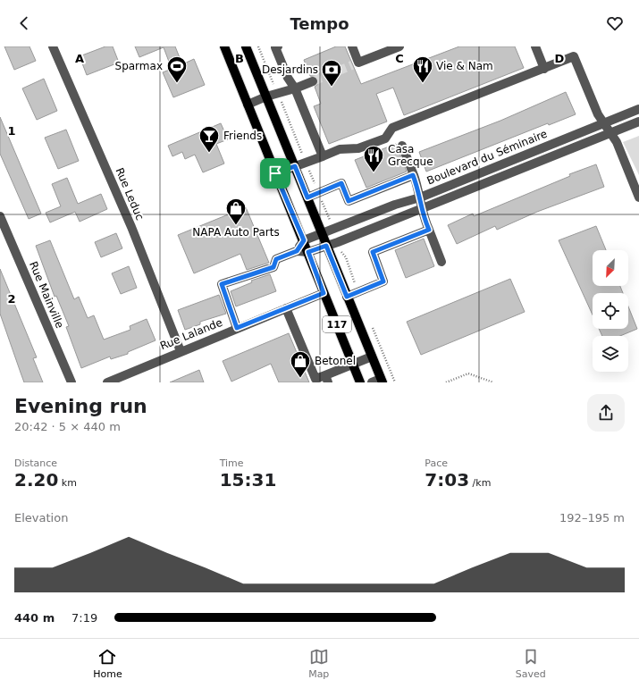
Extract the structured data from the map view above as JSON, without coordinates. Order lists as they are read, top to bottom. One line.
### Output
{"streets":{"main road":["117"],"street":["Boulevard du Séminaire","Rue Leduc","Rue Mainville","Rue Lalande"]},"crossings":[["Boulevard du Séminaire","117"],["Rue Leduc","Rue Lalande"],["117","Rue Lalande"]],"places":{"sports":["Sparmax"],"restaurant":["Vie & Nam","Casa Grecque"],"bank":["Desjardins"],"bar":["Friends"],"shop":["NAPA Auto Parts","Betonel"]},"north":"bottom left","page":{"header":"Tempo","heading":["Evening run","20:42 · 5 × 440 m"],"stats":[["Distance","2.20 km"],["Time","15:31"],["Pace","7:03 /km"]],"chart":["Elevation","192–195 m"],"list":[{"name":"440 m","note":"7:19"}],"tabs":["Home","Map","Saved"]},"grid":{"columns":["A","B","C","D"],"rows":["1","2"]}}
